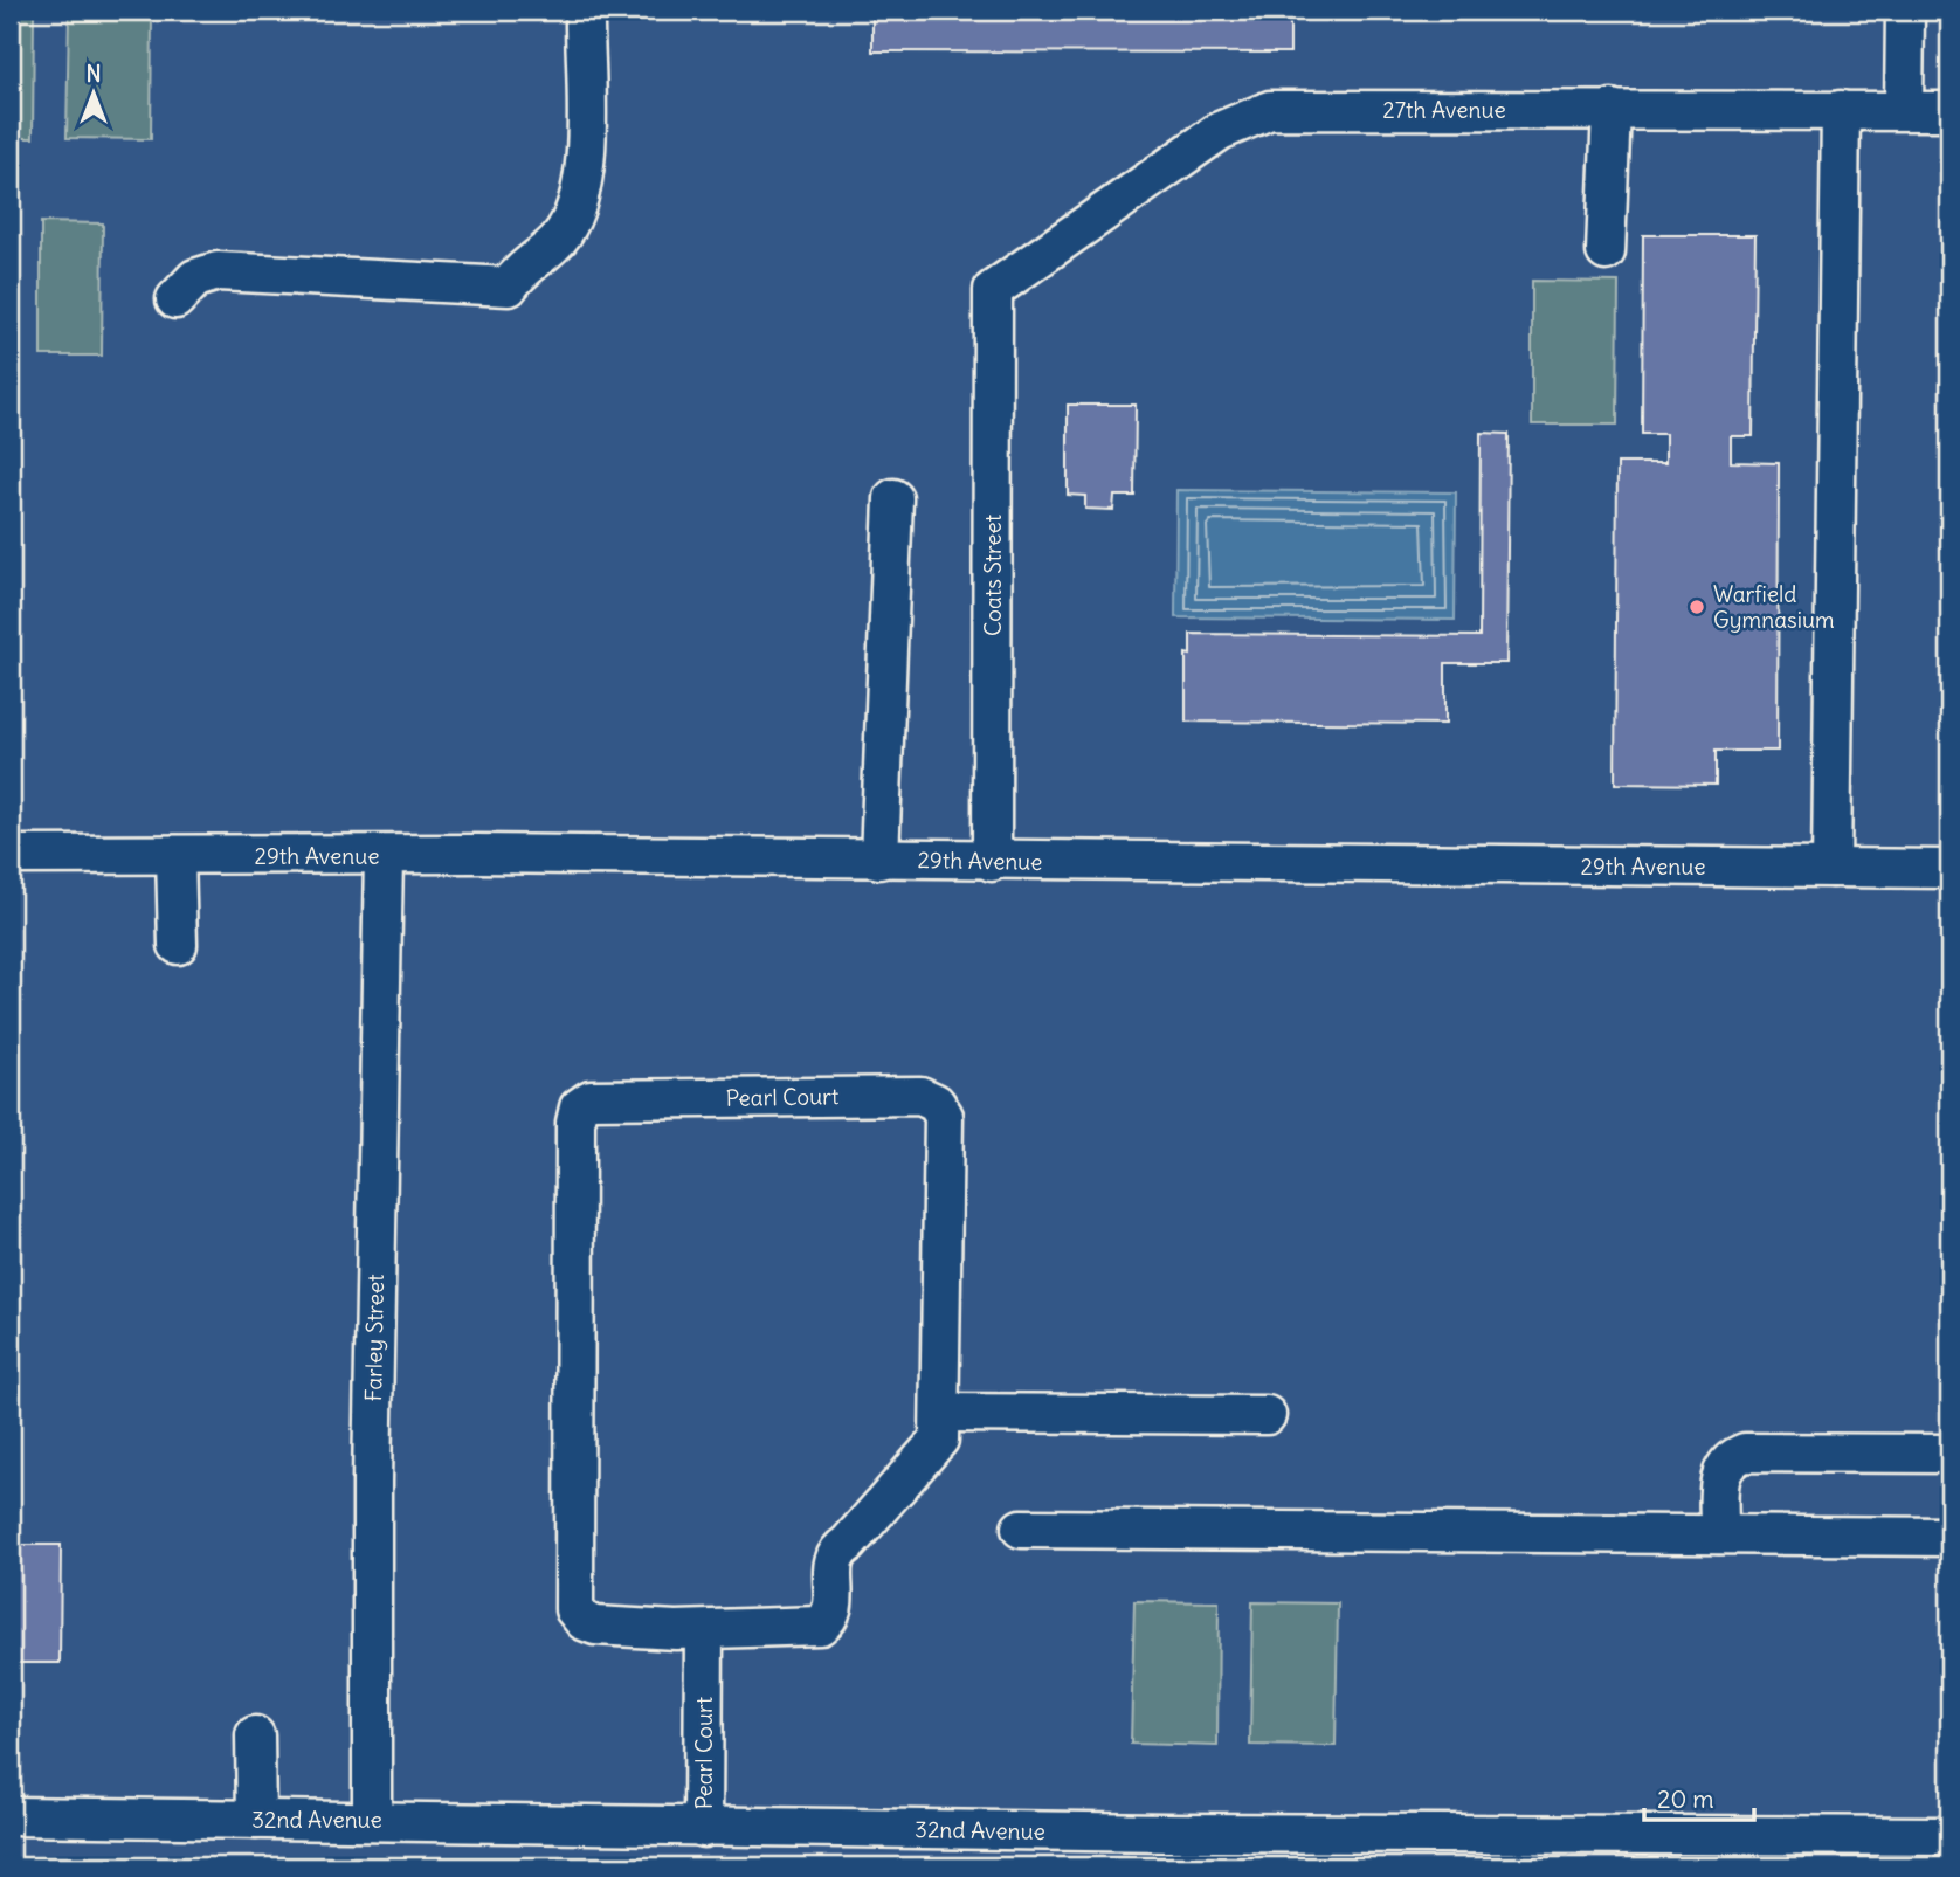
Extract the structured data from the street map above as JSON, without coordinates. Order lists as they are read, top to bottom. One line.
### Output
{"streets":{"street":["27th Avenue","Coats Street","29th Avenue","Pearl Court","Farley Street","32nd Avenue"]},"crossings":[["27th Avenue","Coats Street"],["Coats Street","29th Avenue"],["29th Avenue","Farley Street"],["Pearl Court","32nd Avenue"],["Farley Street","32nd Avenue"]],"places":["Warfield Gymnasium"],"scale_bar":"20 m","north":"top"}
